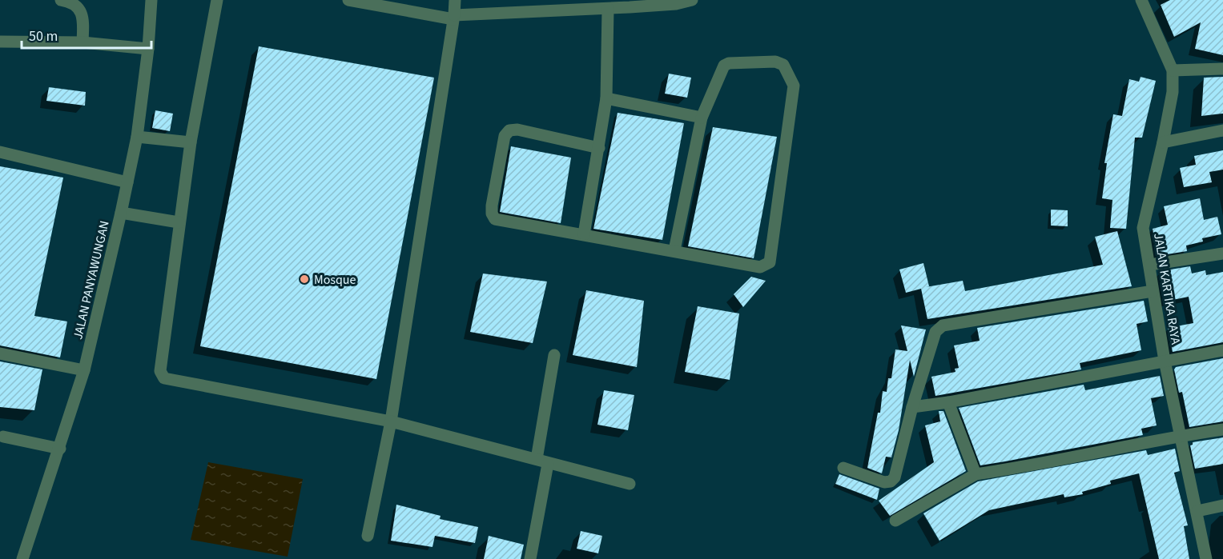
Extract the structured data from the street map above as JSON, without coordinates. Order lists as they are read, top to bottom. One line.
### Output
{"streets":{"street":["JALAN PANYAWUNGAN","JALAN KARTIKA RAYA"]},"places":["Mosque"],"scale_bar":"50 m"}
